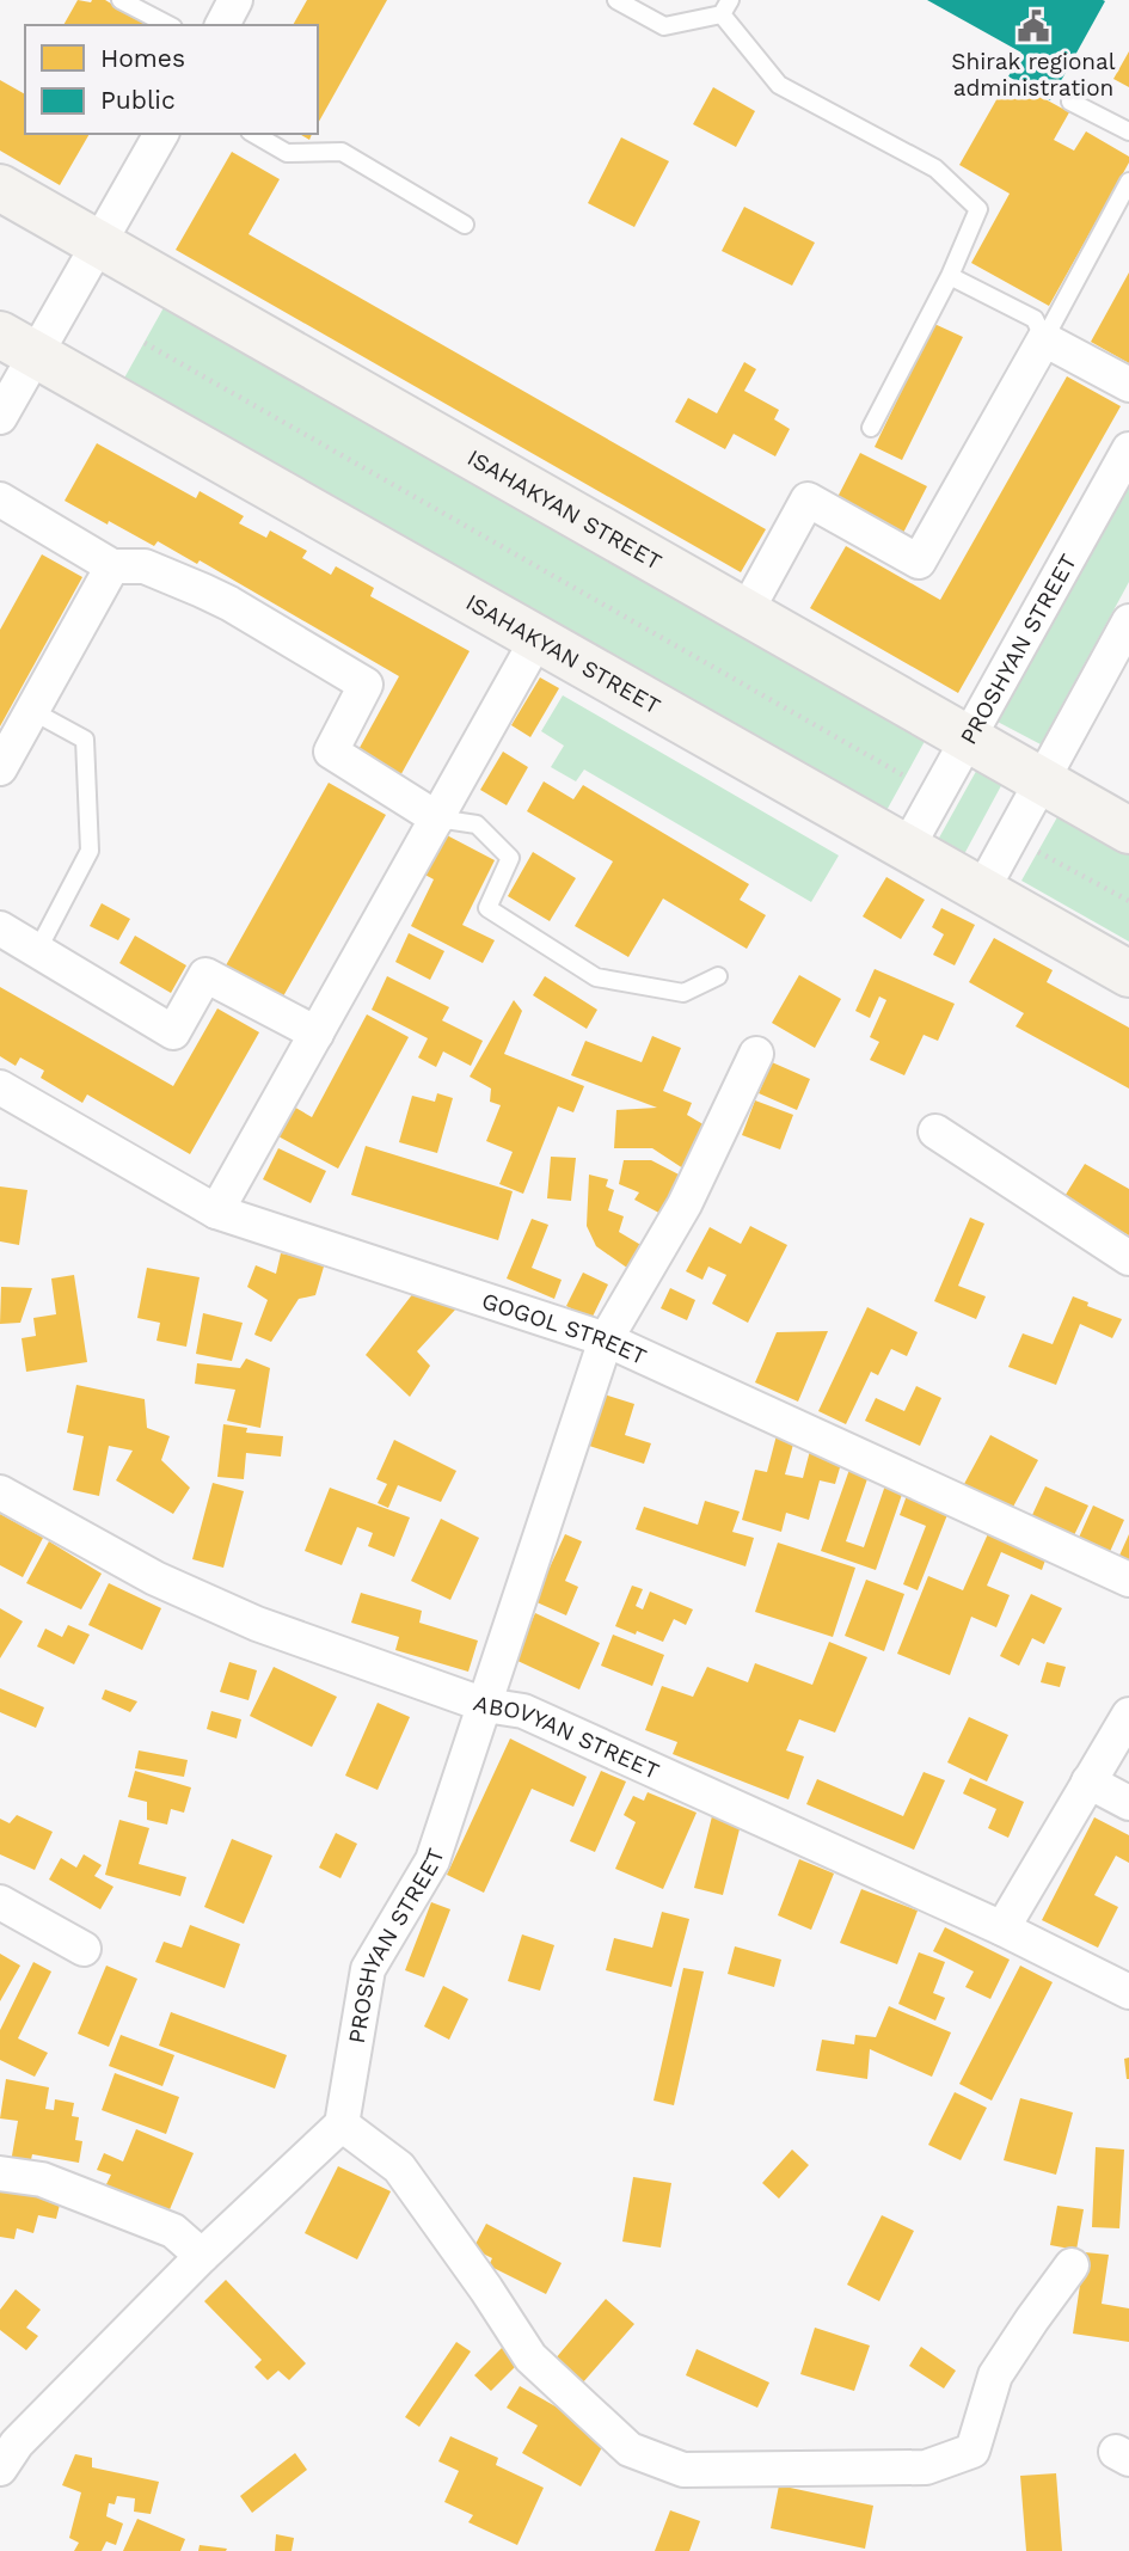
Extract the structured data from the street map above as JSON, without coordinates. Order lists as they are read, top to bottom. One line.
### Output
{"streets":{"street":["ISAHAKYAN STREET","PROSHYAN STREET","GOGOL STREET","ABOVYAN STREET"]},"crossings":[["ISAHAKYAN STREET","PROSHYAN STREET"],["PROSHYAN STREET","GOGOL STREET"],["PROSHYAN STREET","ABOVYAN STREET"]],"places":{"public building":["Shirak regional administration"]},"legend":["Homes","Public"]}
